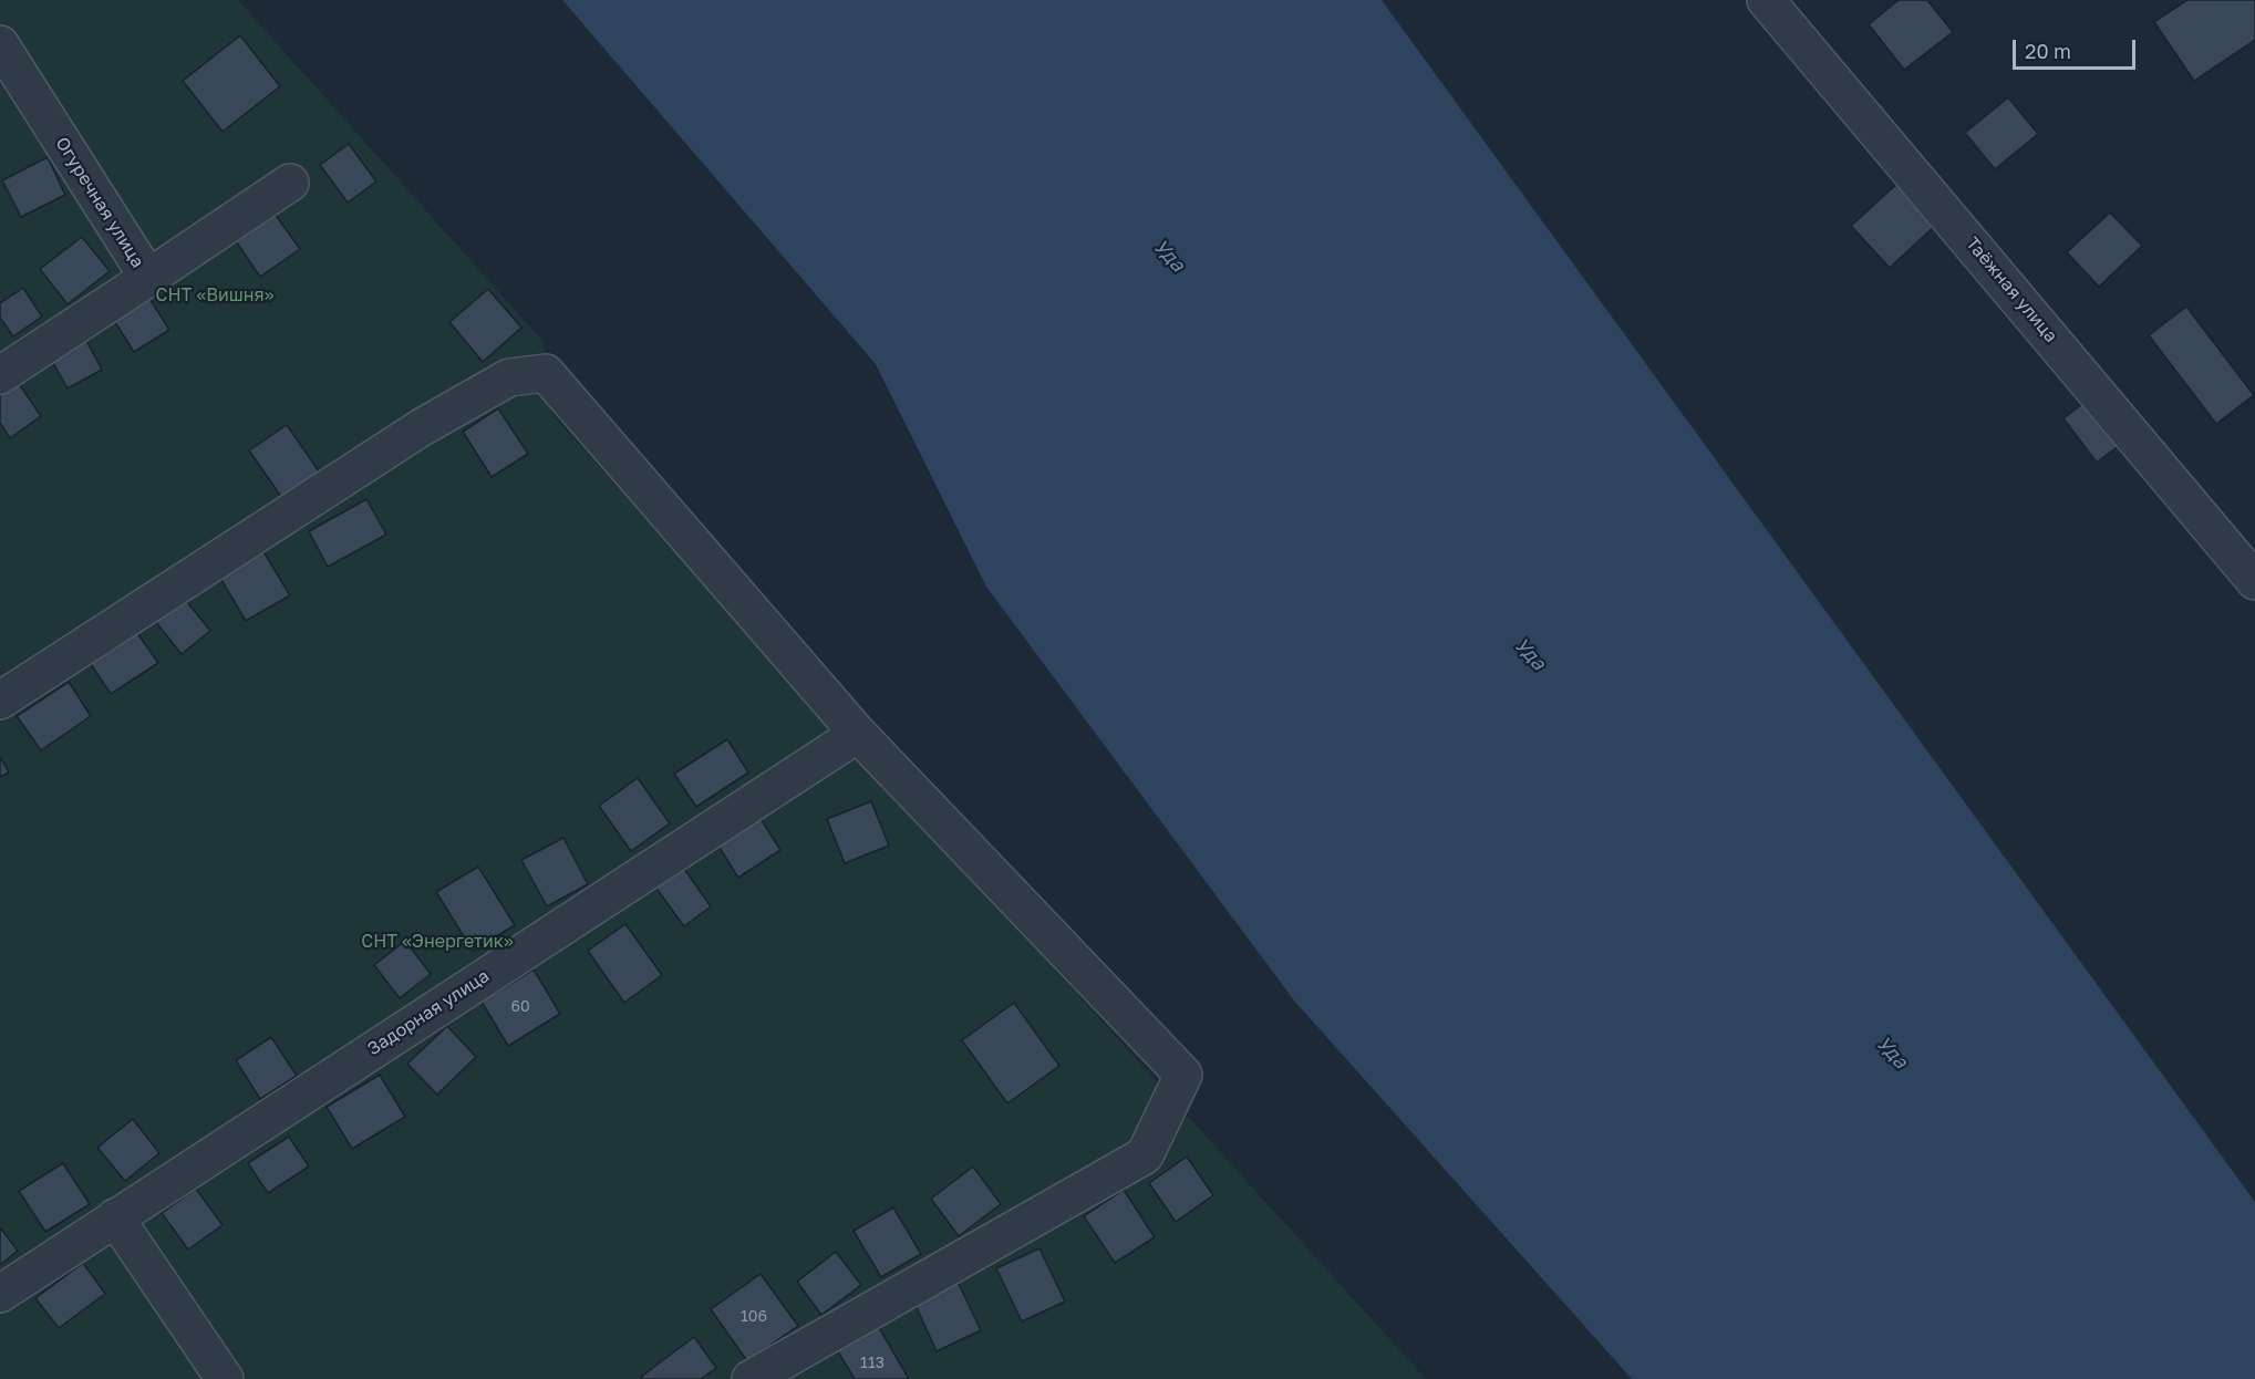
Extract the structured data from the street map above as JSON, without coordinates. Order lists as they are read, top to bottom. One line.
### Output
{"streets":{"street":["Огуречная улица","Таёжная улица","Задорная улица"]},"water":["Уда"],"parks":["СНТ «Вишня»","СНТ «Энергетик»"],"house_numbers":["60","106","113"],"scale_bar":"20 m"}
